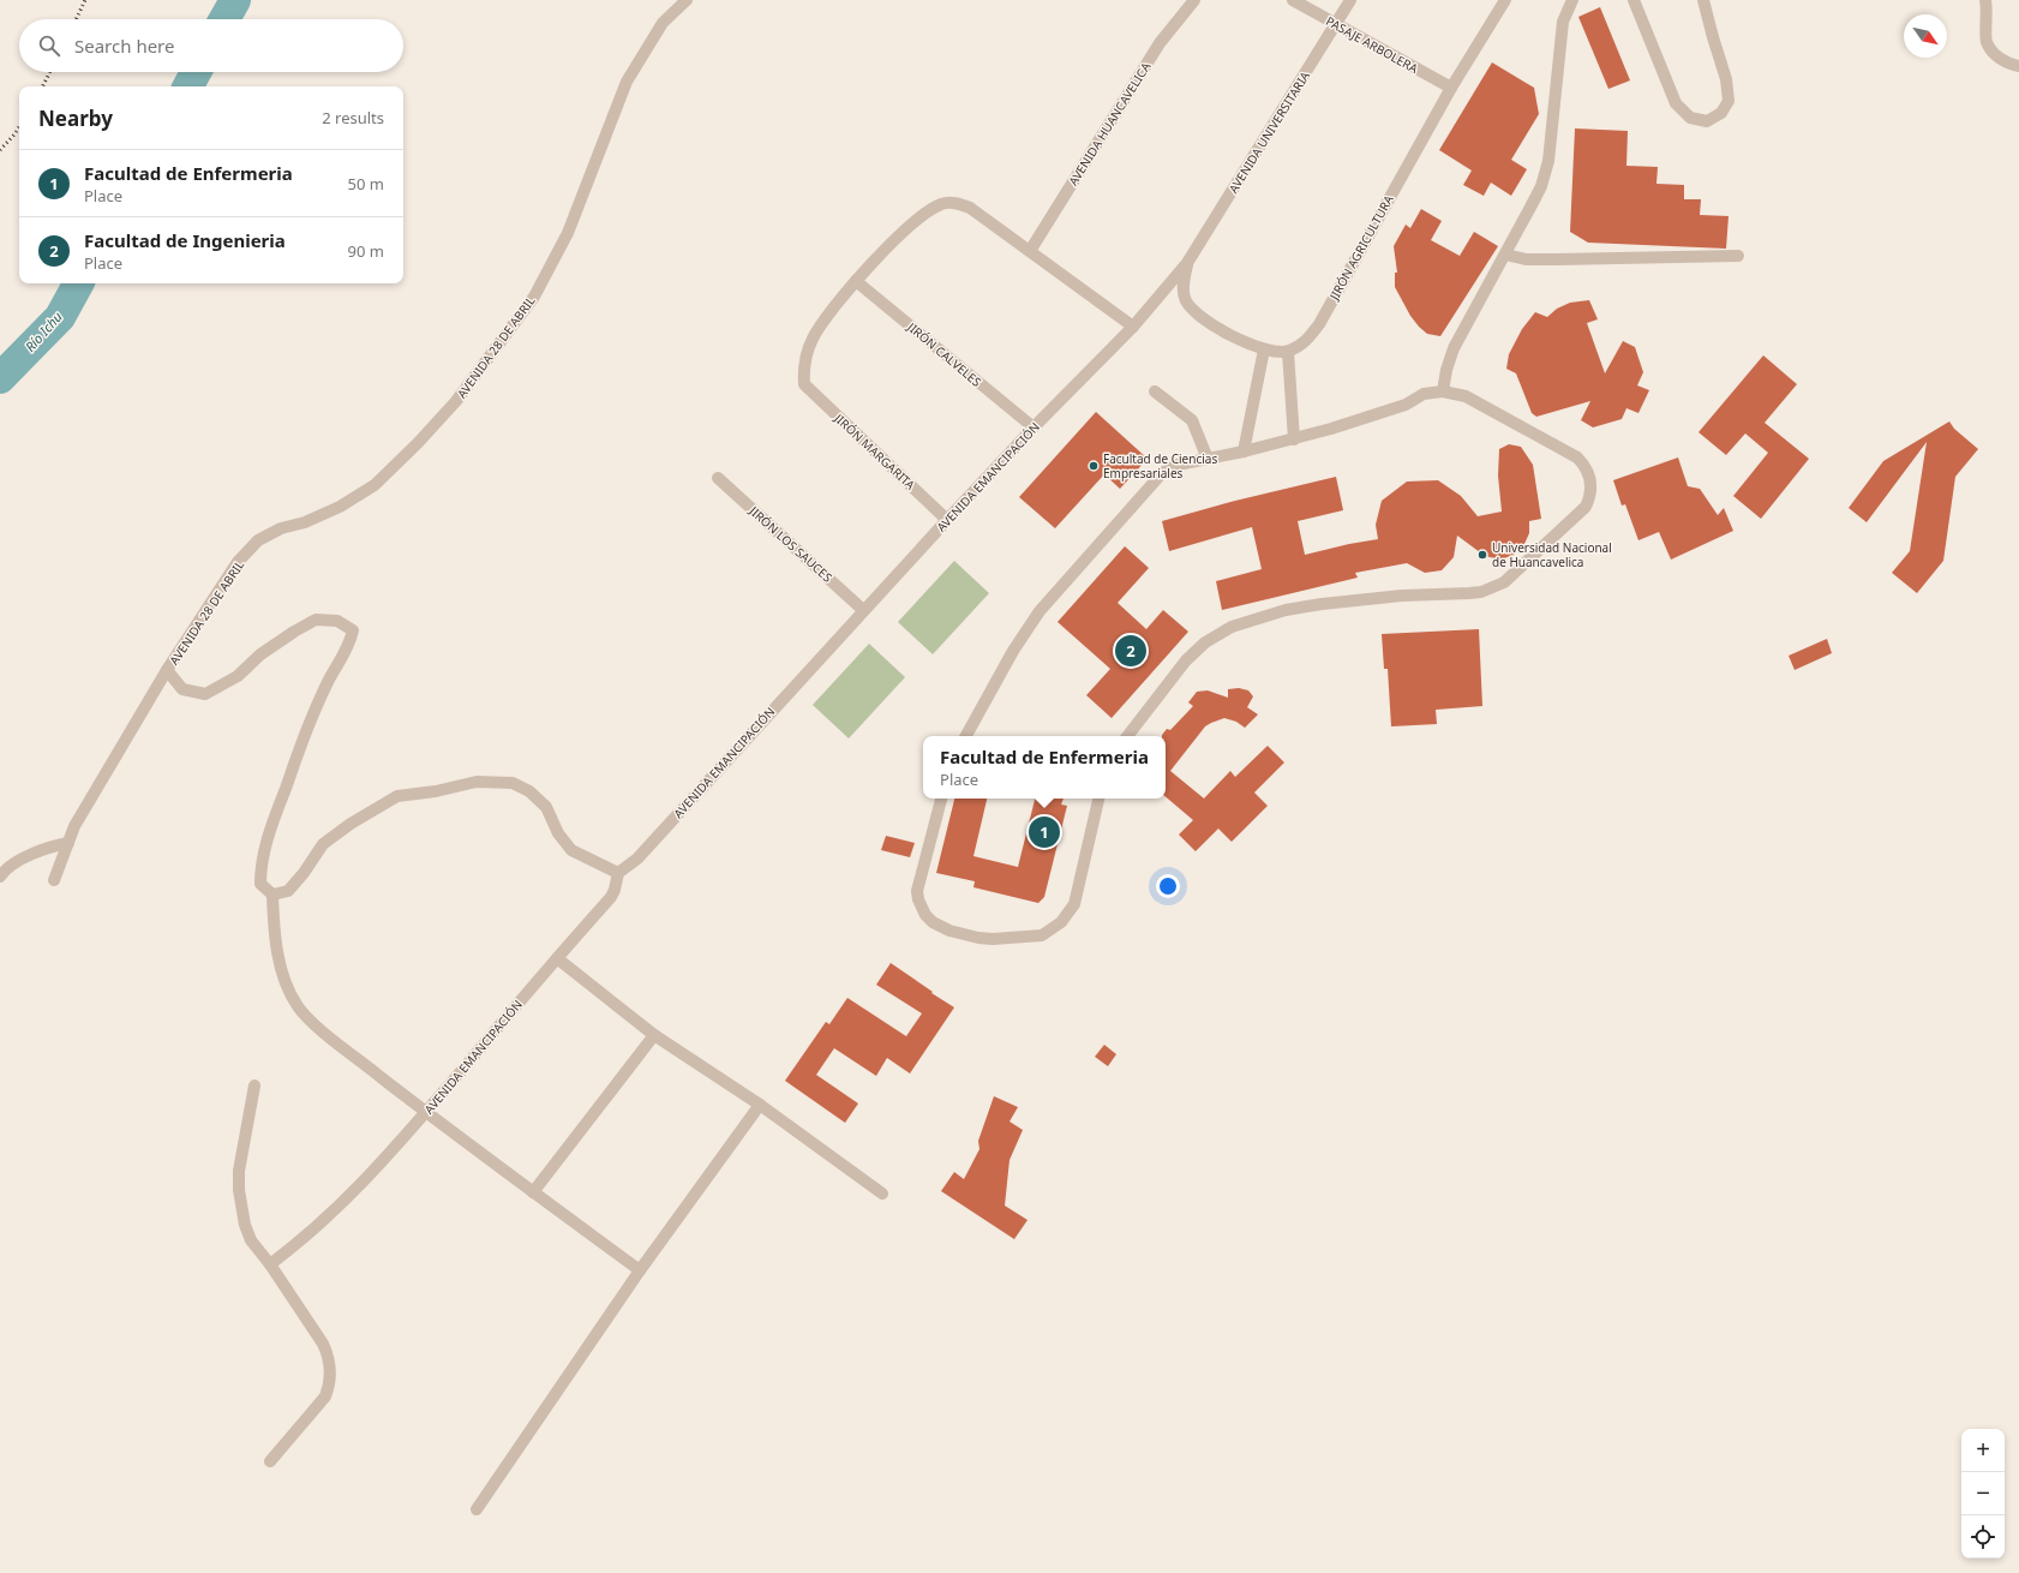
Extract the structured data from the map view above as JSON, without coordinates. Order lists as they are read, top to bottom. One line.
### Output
{"streets":{"street":["PASAJE ARBOLERA","AVENIDA HUANCAVELICA","AVENIDA UNIVERSITARIA","JIRÓN AGRICULTURA","AVENIDA 28 DE ABRIL","JIRÓN CALVELES","JIRÓN MARGARITA","AVENIDA EMANCIPACIÓN","JIRÓN LOS SAUCES"]},"crossings":[["PASAJE ARBOLERA","AVENIDA UNIVERSITARIA"],["PASAJE ARBOLERA","JIRÓN AGRICULTURA"],["AVENIDA UNIVERSITARIA","AVENIDA EMANCIPACIÓN"],["JIRÓN CALVELES","JIRÓN MARGARITA"],["JIRÓN CALVELES","AVENIDA EMANCIPACIÓN"],["JIRÓN MARGARITA","AVENIDA EMANCIPACIÓN"],["AVENIDA EMANCIPACIÓN","JIRÓN LOS SAUCES"]],"water":["Río Ichu"],"places":["Facultad de Ciencias Empresariales","Universidad Nacional de Huancavelica"],"north":"bottom right","page":{"search":"Search here","heading":["Nearby","2 results"],"list":[{"mark":"1","name":"Facultad de Enfermeria","note":"Place","value":"50 m"},{"mark":"2","name":"Facultad de Ingenieria","note":"Place","value":"90 m"}],"pins":["2","1"],"popup":["Facultad de Enfermeria","Place"],"map_buttons":["+","−"]}}
